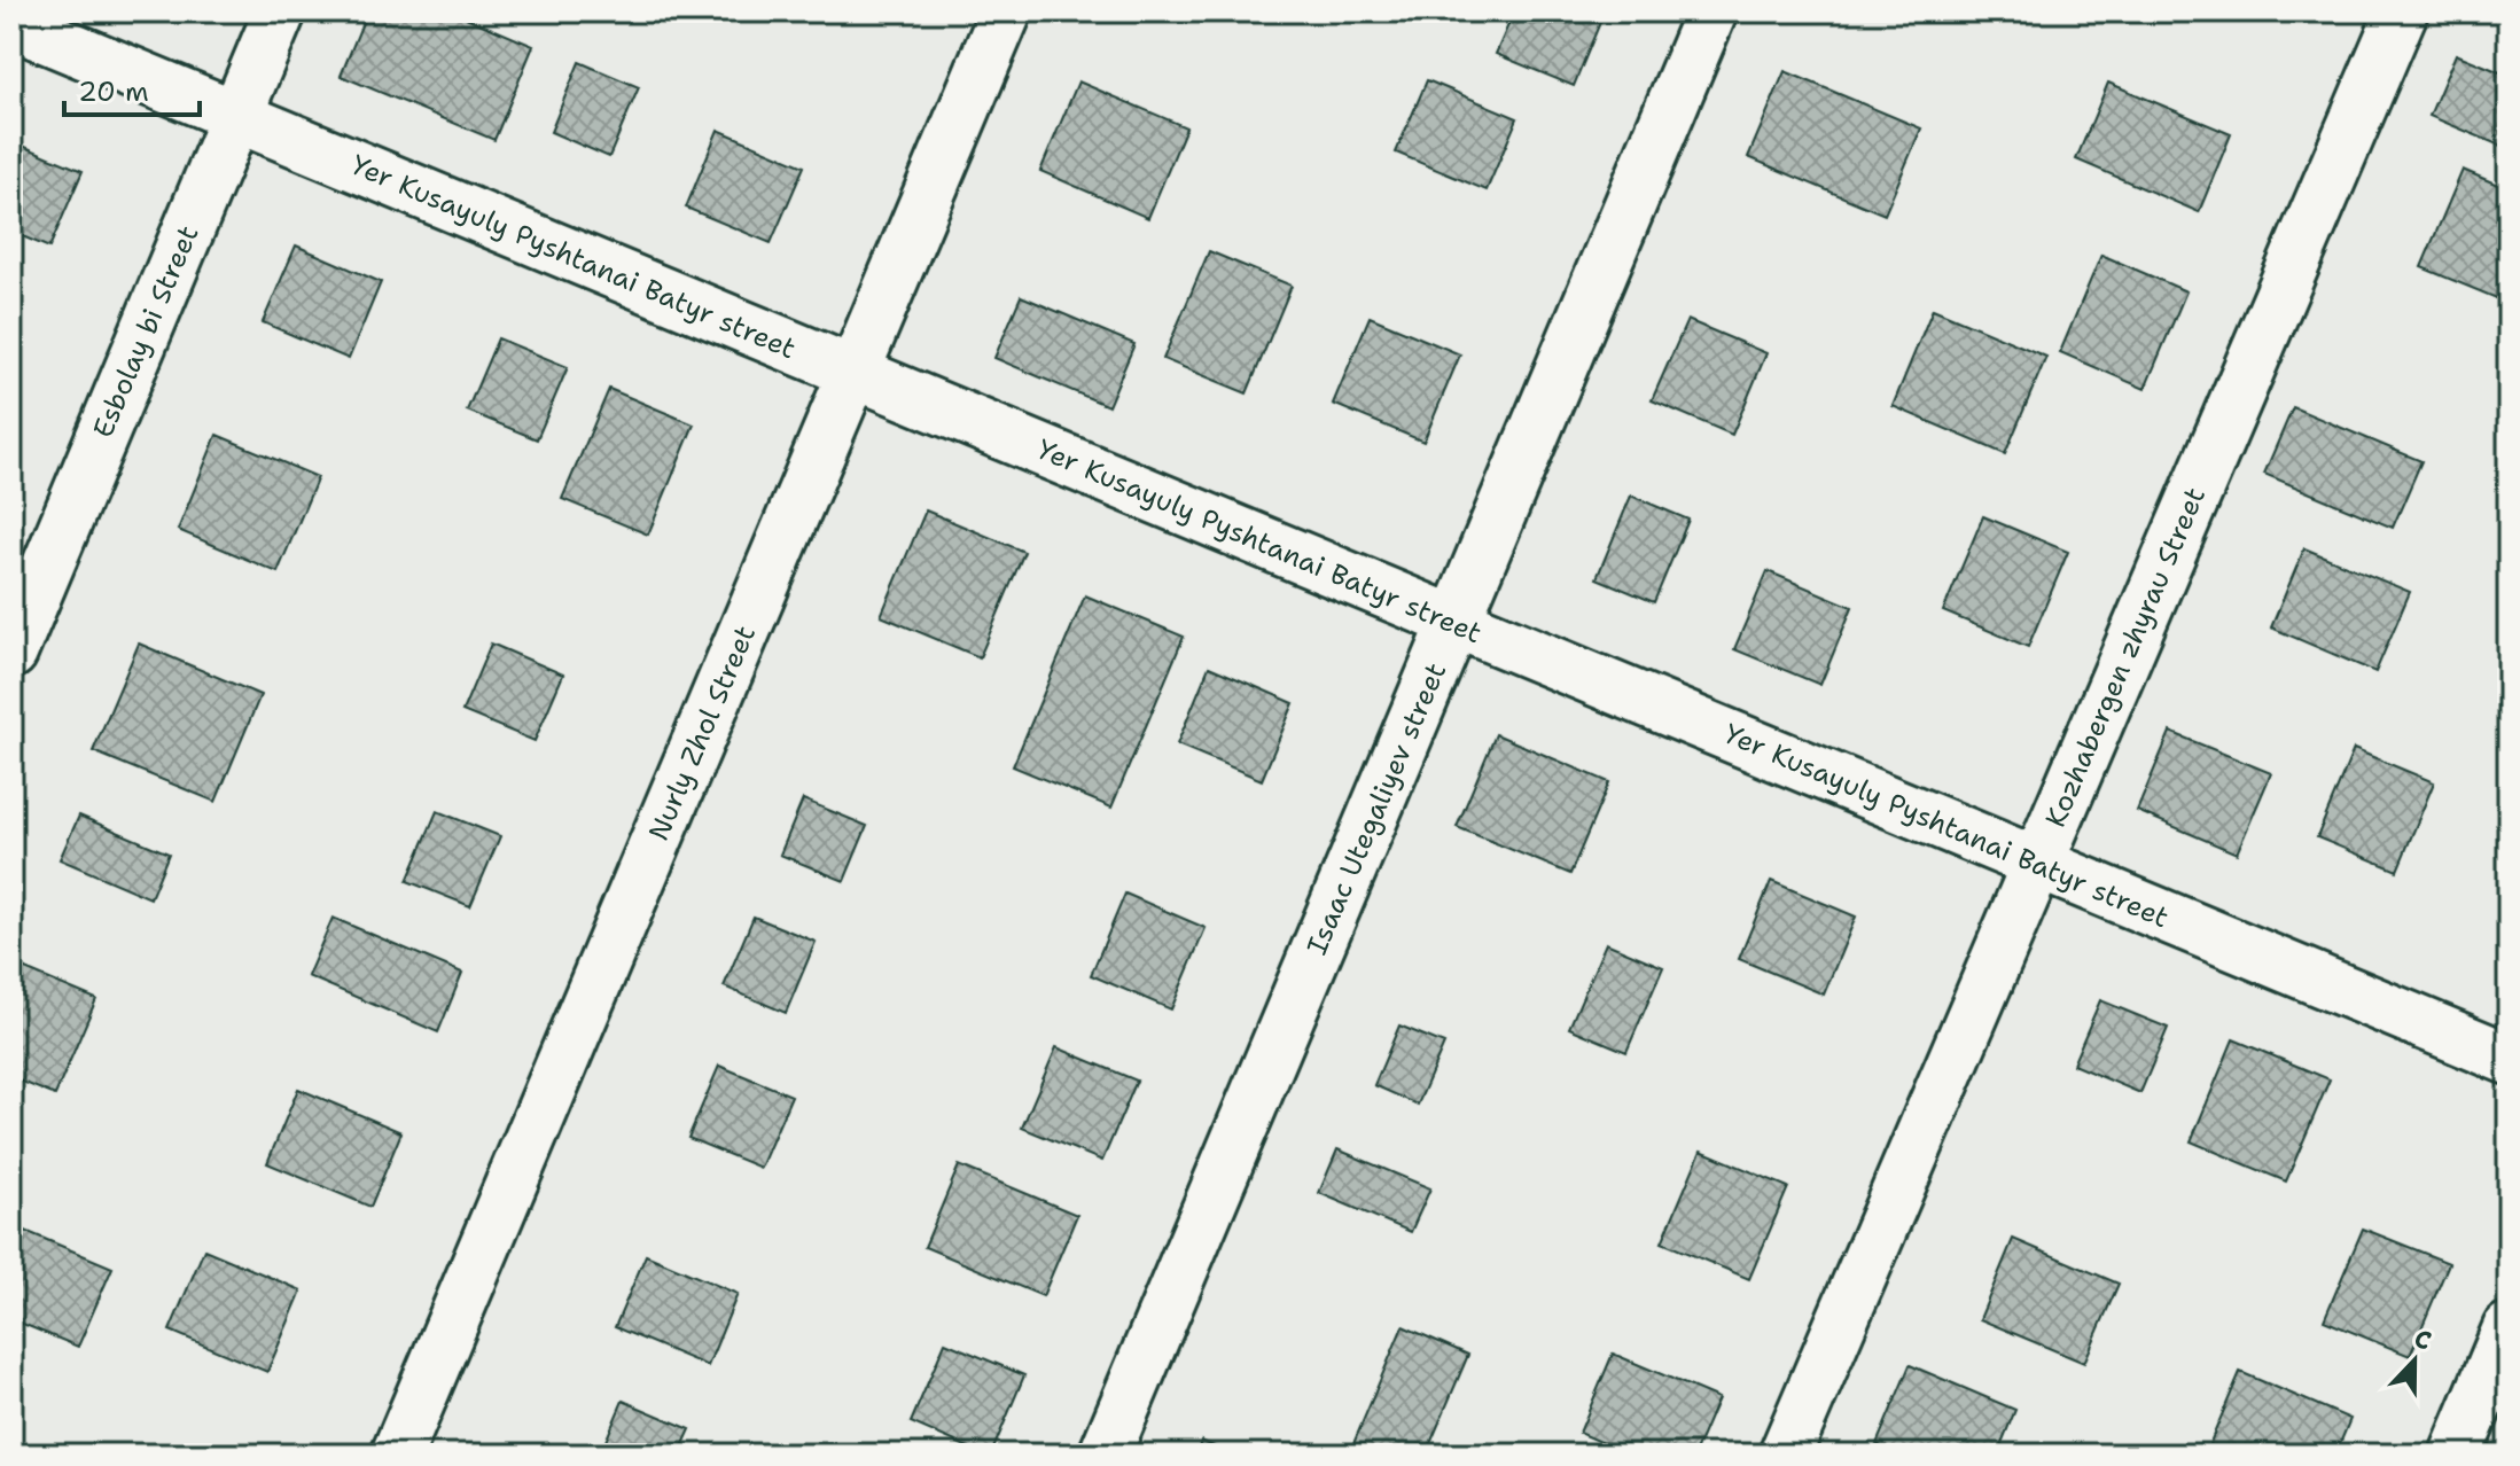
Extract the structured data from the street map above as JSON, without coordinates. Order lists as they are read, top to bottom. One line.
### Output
{"streets":{"street":["Yer Kusayuly Pyshtanai Batyr street","Esbolay bi Street","Kozhabergen zhyrau Street","Nurly Zhol Street","Isaac Utegaliyev street"]},"crossings":[["Yer Kusayuly Pyshtanai Batyr street","Esbolay bi Street"],["Yer Kusayuly Pyshtanai Batyr street","Kozhabergen zhyrau Street"],["Yer Kusayuly Pyshtanai Batyr street","Nurly Zhol Street"],["Yer Kusayuly Pyshtanai Batyr street","Isaac Utegaliyev street"]],"scale_bar":"20 m","north":"top"}
